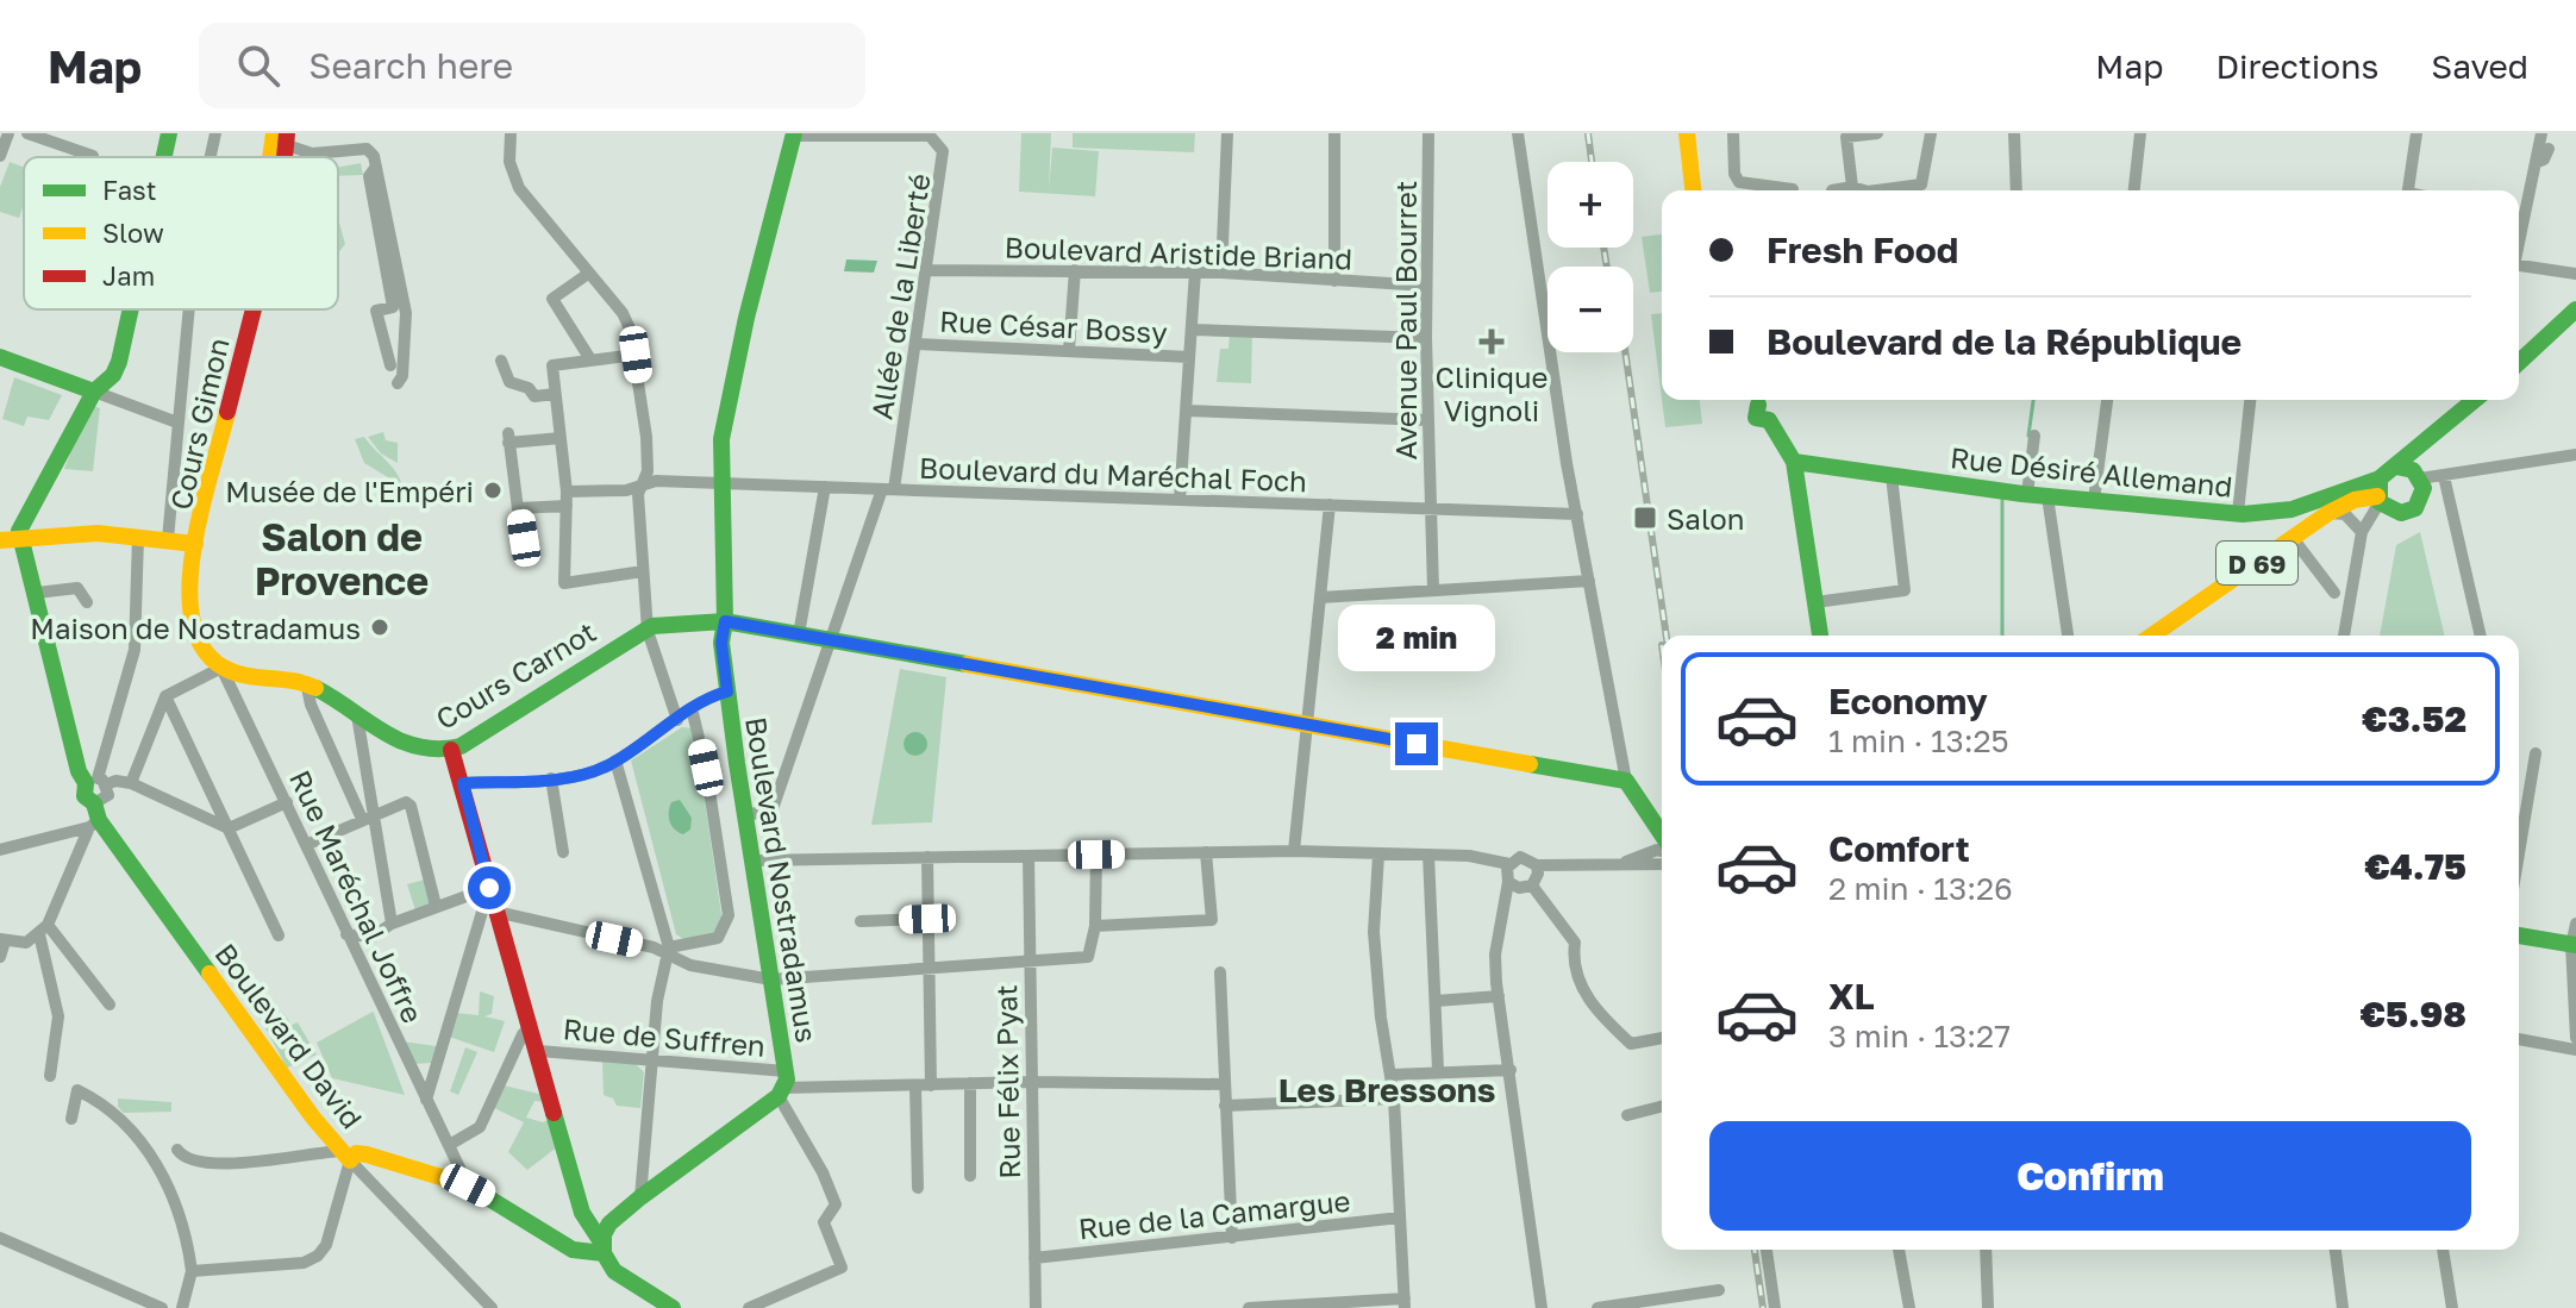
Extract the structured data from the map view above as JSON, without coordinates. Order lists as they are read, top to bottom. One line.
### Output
{"streets":{"main road":["Cours Gimon","Rue Désiré Allemand","D 69","Cours Carnot","Boulevard Nostradamus","Boulevard David"],"street":["Boulevard Aristide Briand","Allée de la Liberté","Avenue Paul Bourret","Rue César Bossy","Boulevard du Maréchal Foch","Rue Maréchal Joffre","Rue de Suffren","Rue Félix Pyat","Rue de la Camargue"]},"crossings":[["Boulevard Aristide Briand","Allée de la Liberté"],["Boulevard Aristide Briand","Avenue Paul Bourret"],["Allée de la Liberté","Rue César Bossy"],["Allée de la Liberté","Boulevard du Maréchal Foch"],["Allée de la Liberté","Boulevard Nostradamus"],["Avenue Paul Bourret","Boulevard du Maréchal Foch"],["Cours Gimon","Rue Maréchal Joffre"],["Rue Désiré Allemand","D 69"],["Boulevard du Maréchal Foch","Boulevard Nostradamus"],["Boulevard Nostradamus","Rue de Suffren"],["Rue Maréchal Joffre","Boulevard David"],["Rue de Suffren","Rue Félix Pyat"],["Rue Félix Pyat","Rue de la Camargue"]],"districts":["Salon de Provence","Les Bressons"],"places":{"health":["Clinique Vignoli"],"other":["Musée de l'Empéri","Maison de Nostradamus"],"transit":["Salon"]},"legend":["Fast","Slow","Jam"],"page":{"header":"Map","search":"Search here","nav":["Map","Directions","Saved"],"map_buttons":["+","−"],"banner":["Fresh Food","Boulevard de la République"],"bubble":"2 min","list":[{"name":"Economy","note":"1 min · 13:25","value":"€3.52"},{"name":"Comfort","note":"2 min · 13:26","value":"€4.75"},{"name":"XL","note":"3 min · 13:27","value":"€5.98"}],"buttons":"Confirm"}}
